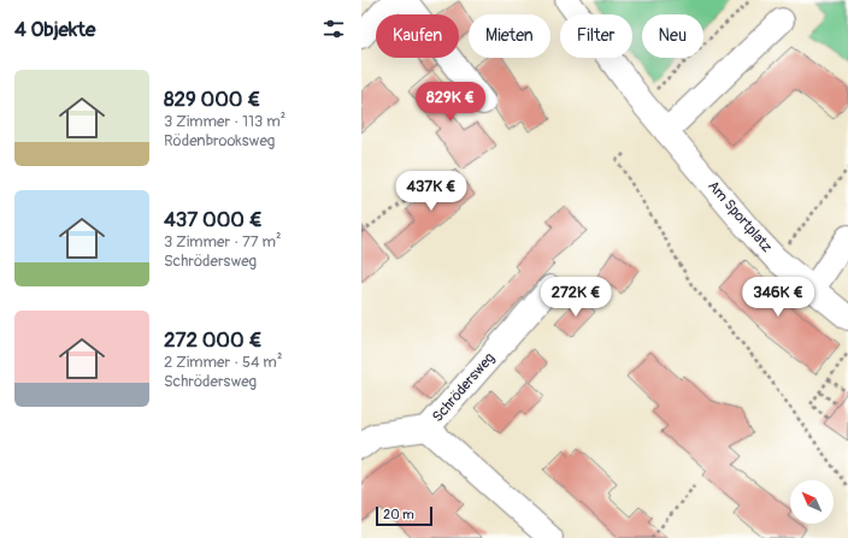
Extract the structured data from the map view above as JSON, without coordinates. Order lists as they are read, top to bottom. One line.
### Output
{"streets":{"street":["Am Sportplatz","Schrödersweg"]},"scale_bar":"20 m","north":"top left","page":{"heading":"4 Objekte","chip":["Kaufen","Mieten","Filter","Neu"],"list":[{"name":"829 000 €","note":"3 Zimmer · 113 m² · Rödenbrooksweg"},{"name":"437 000 €","note":"3 Zimmer · 77 m² · Schrödersweg"},{"name":"272 000 €","note":"2 Zimmer · 54 m² · Schrödersweg"}],"price":["829K €","437K €","272K €","346K €"],"scale":"20 m"}}
